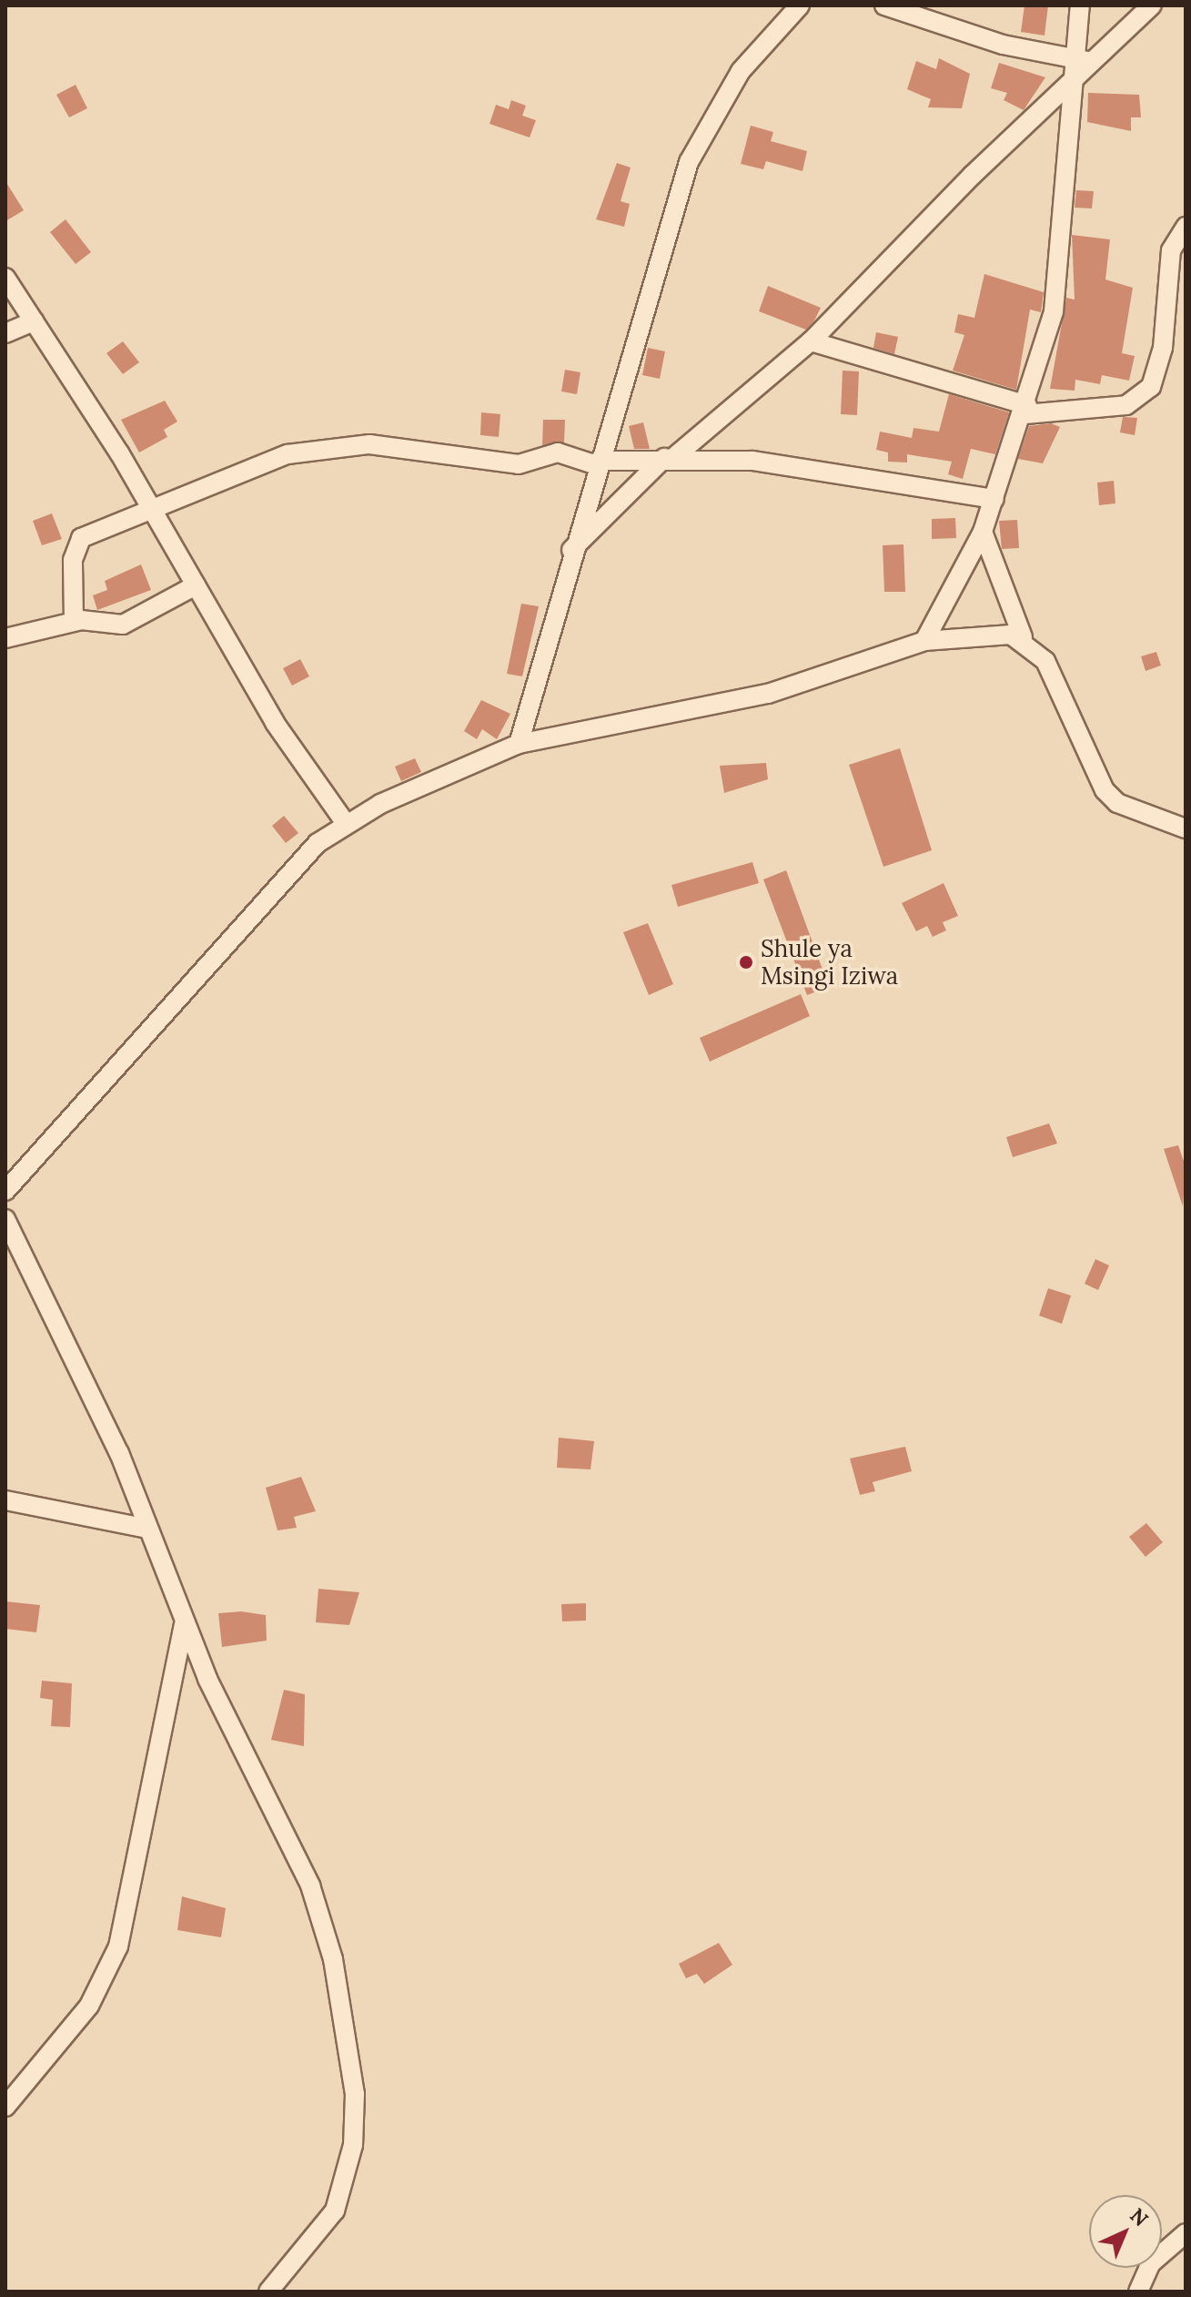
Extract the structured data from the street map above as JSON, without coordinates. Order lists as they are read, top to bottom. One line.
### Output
{"places":["Shule ya Msingi Iziwa"],"north":"top right"}
